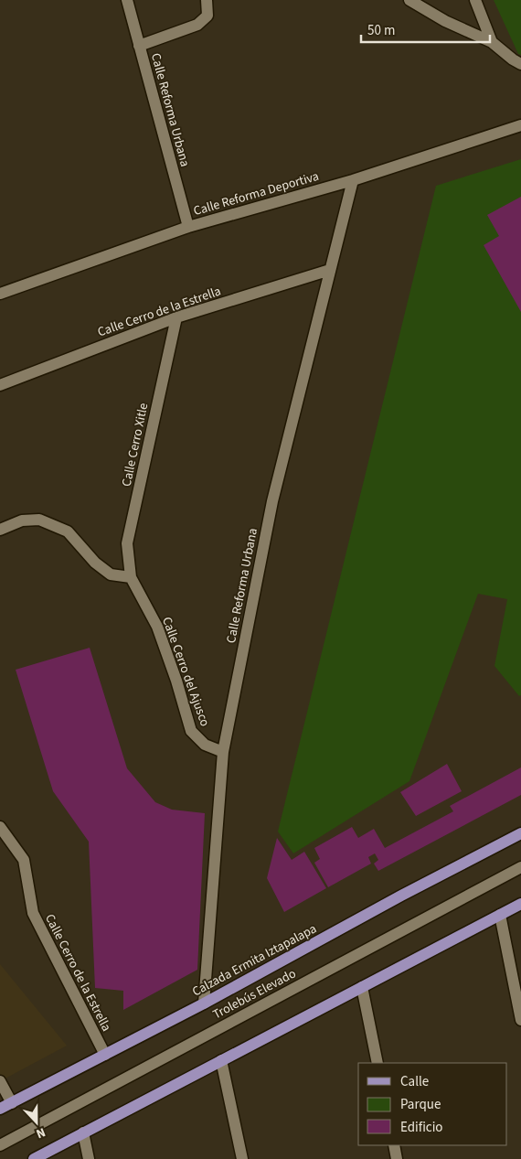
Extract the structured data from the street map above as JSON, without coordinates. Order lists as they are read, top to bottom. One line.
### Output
{"streets":{"main road":["Calzada Ermita Iztapalapa"],"street":["Calle Reforma Urbana","Calle Reforma Deportiva","Calle Cerro de la Estrella","Calle Cerro Xitle","Calle Cerro del Ajusco","Trolebús Elevado"]},"crossings":[["Calle Reforma Urbana","Calle Reforma Deportiva"],["Calle Reforma Urbana","Calle Cerro de la Estrella"],["Calle Reforma Urbana","Calle Cerro del Ajusco"],["Calle Reforma Urbana","Calzada Ermita Iztapalapa"],["Calle Cerro de la Estrella","Calle Cerro Xitle"],["Calle Cerro de la Estrella","Calzada Ermita Iztapalapa"],["Calle Cerro Xitle","Calle Cerro del Ajusco"]],"legend":["Calle","Parque","Edificio"],"scale_bar":"50 m","north":"bottom"}
